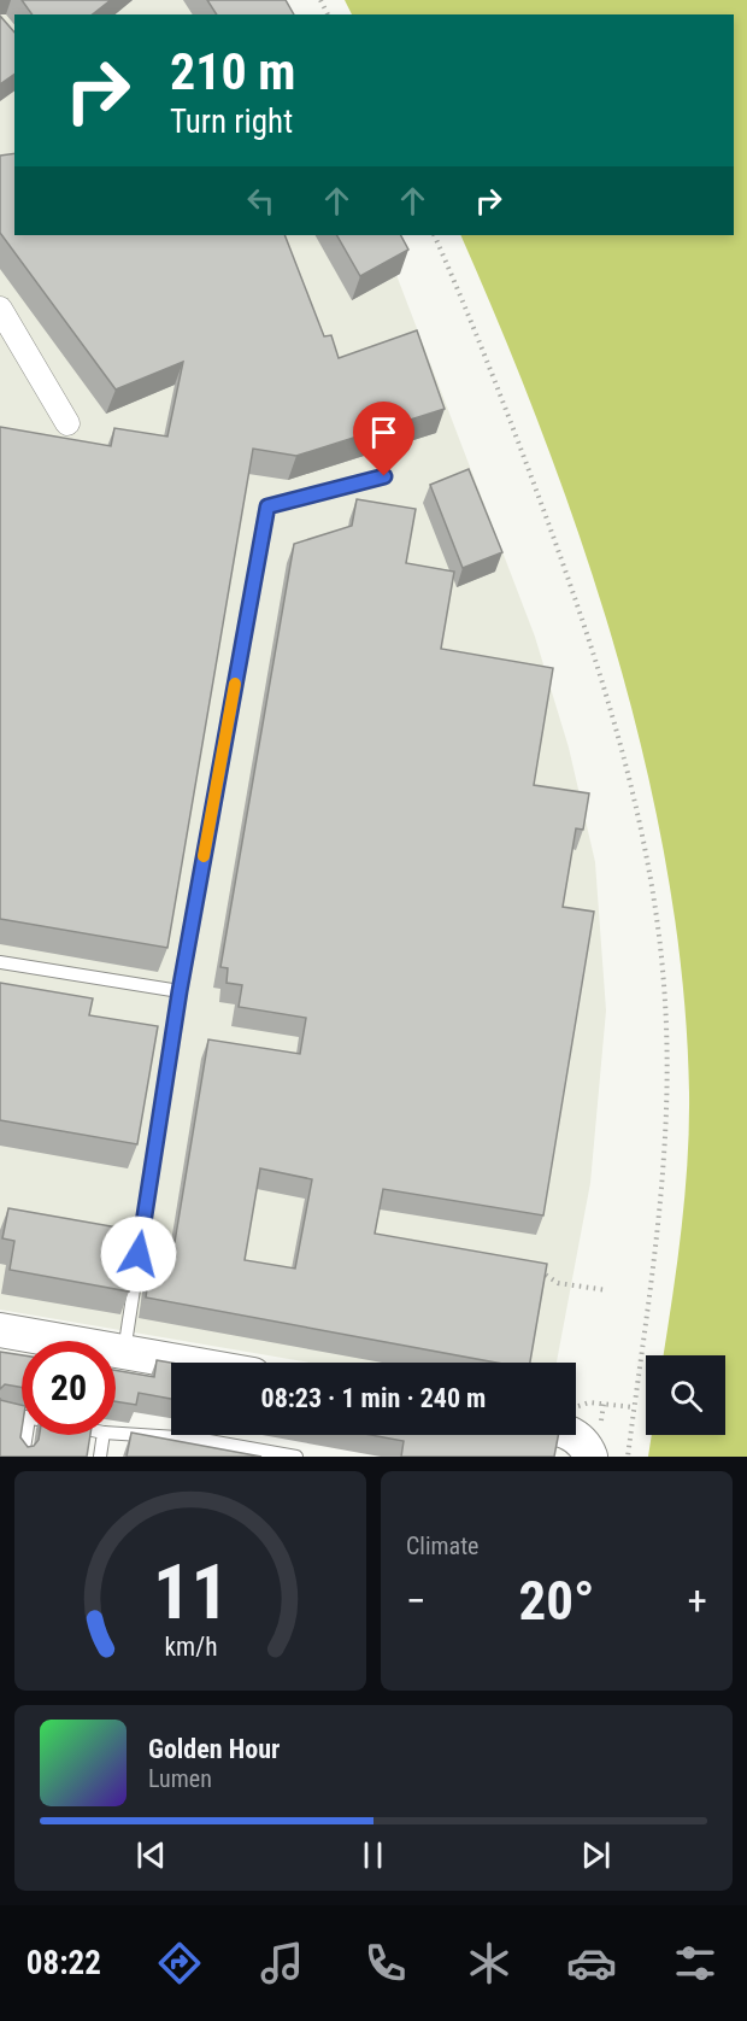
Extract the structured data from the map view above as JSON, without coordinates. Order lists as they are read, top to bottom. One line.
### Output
{"page":{"turn":["210 m","Turn right"],"limit":"20","trip":"08:23 · 1 min · 240 m","tile":"Climate","heat":["−","20°","+"],"song":["Golden Hour","Lumen"],"tabs":"08:22","gauge":["11","km/h"]}}
